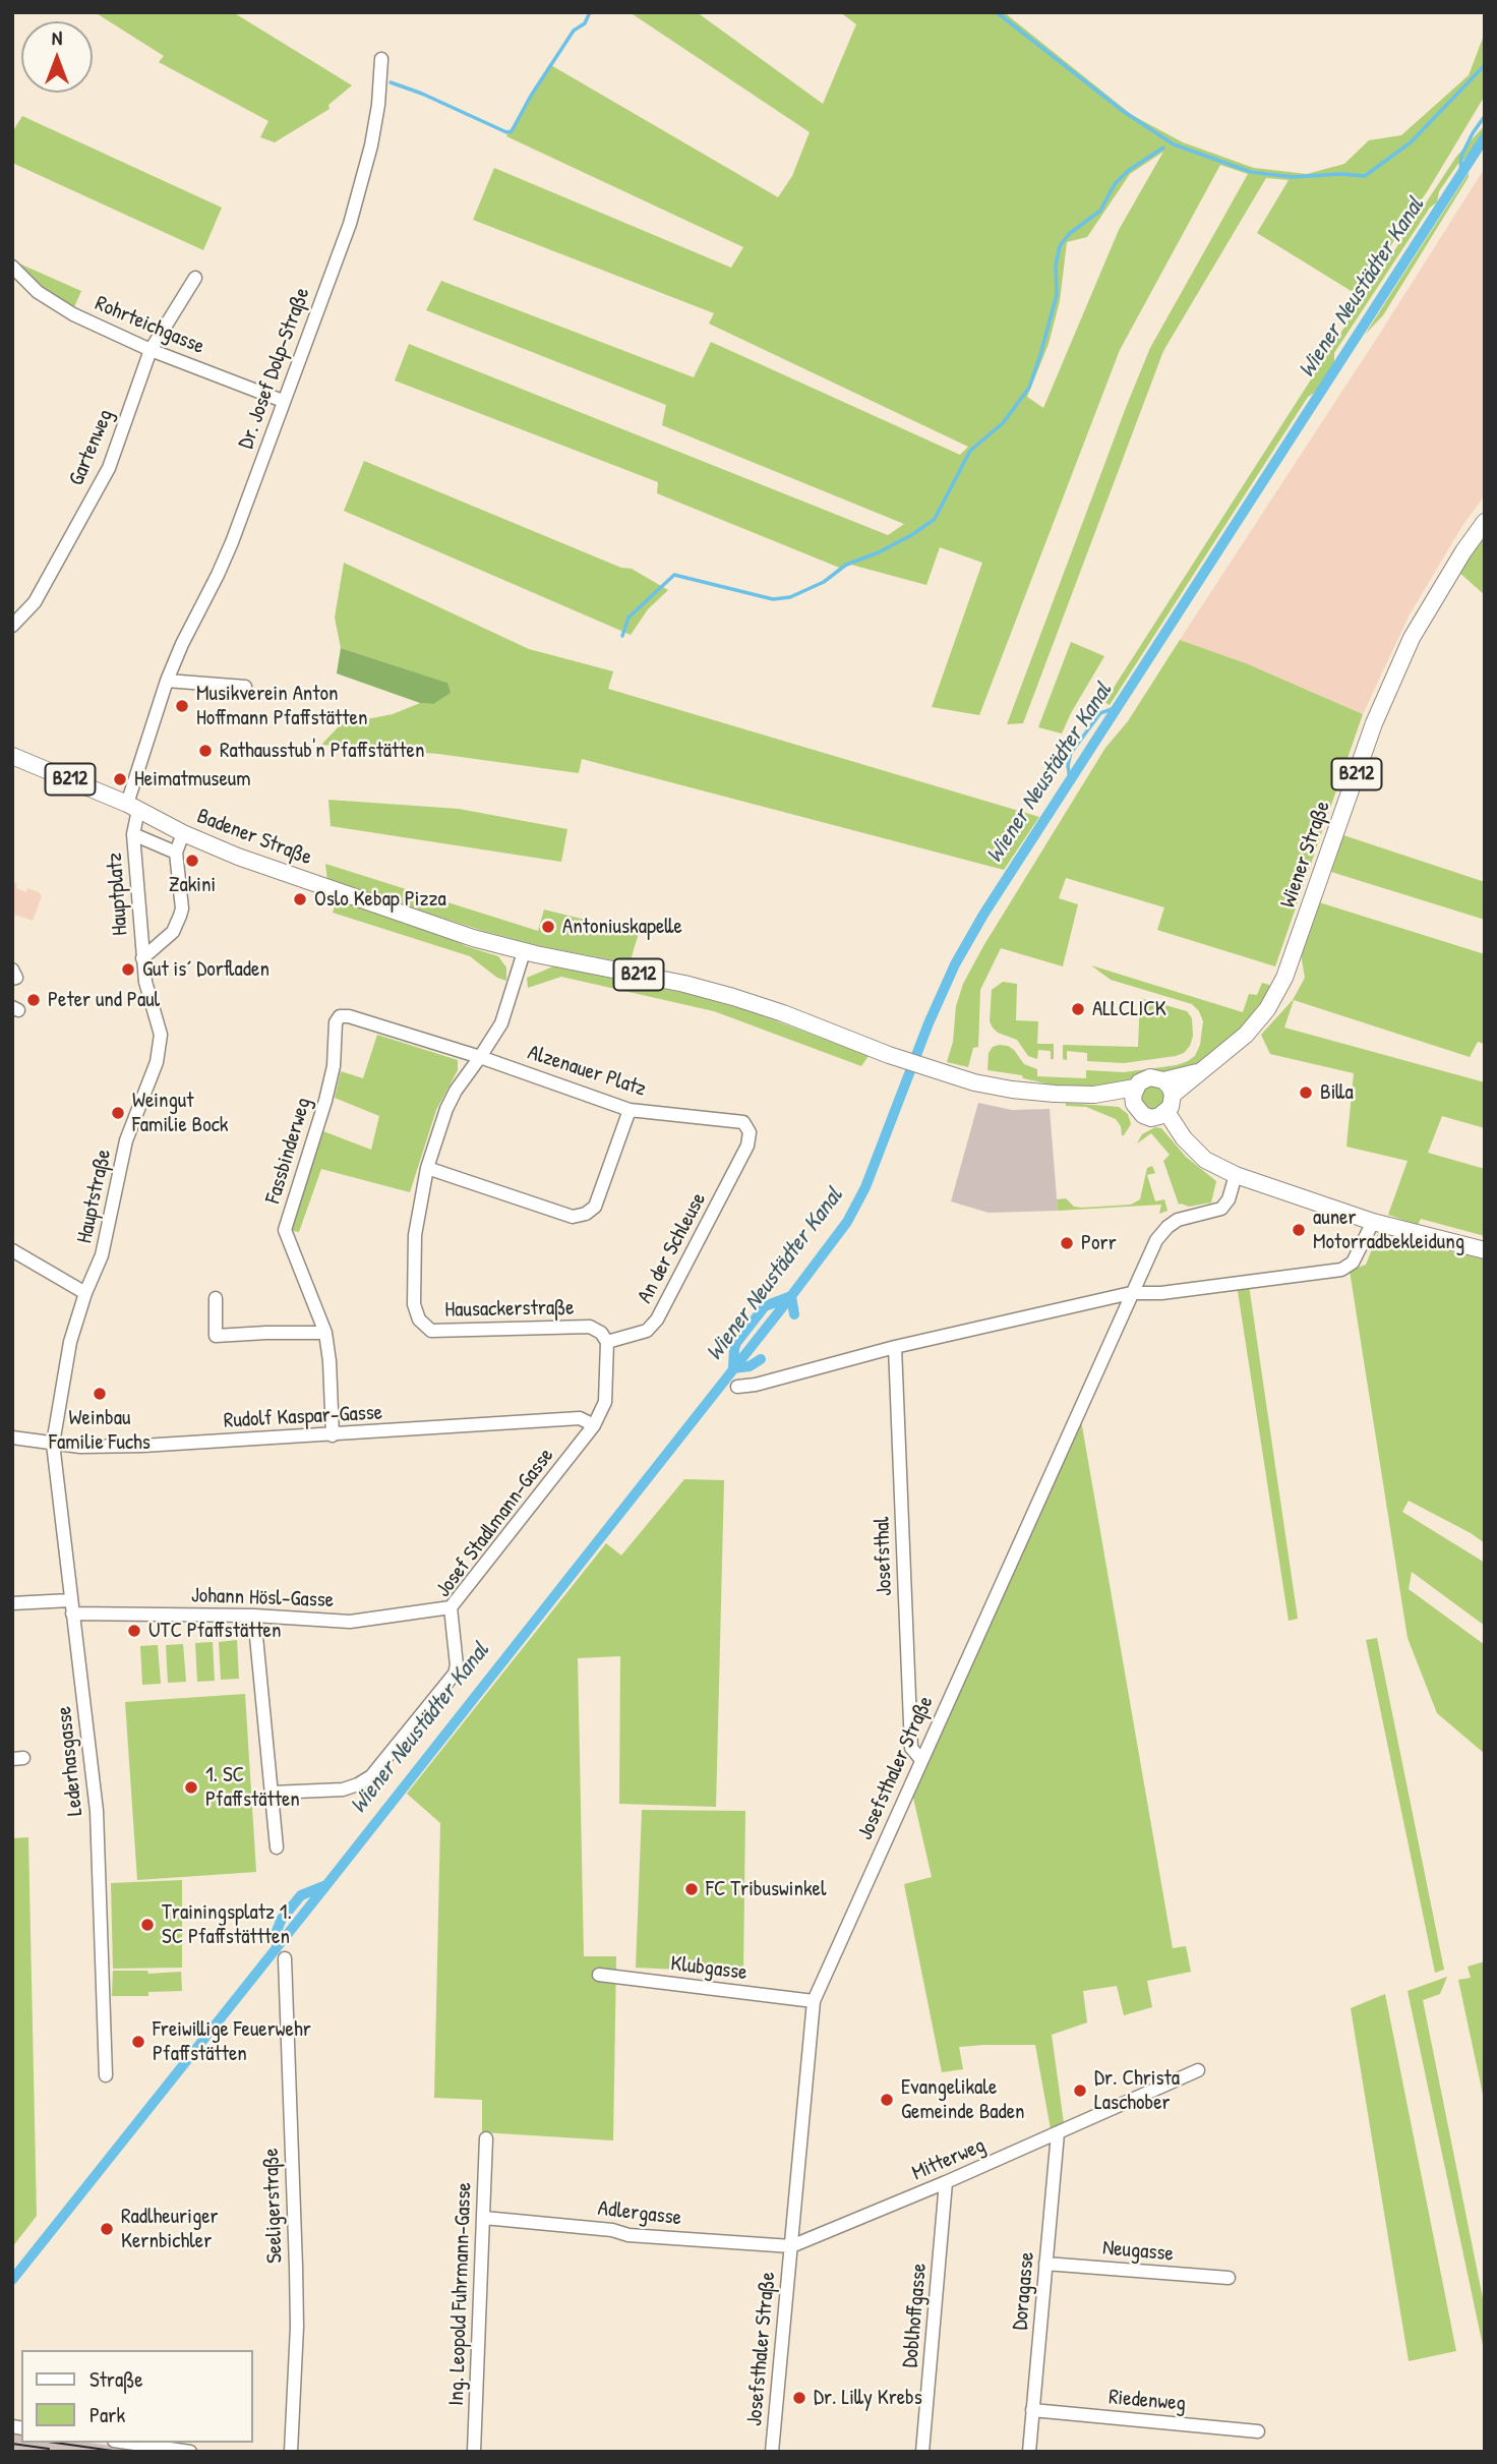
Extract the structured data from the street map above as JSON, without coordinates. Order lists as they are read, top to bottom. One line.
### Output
{"streets":{"main road":["B212","Badener Straße","Wiener Straße"],"street":["Rohrteichgasse","Dr. Josef Dolp-Straße","Gartenweg","Hauptplatz","Alzenauer Platz","Fassbinderweg","Hauptstraße","An der Schleuse","Hausackerstraße","Rudolf Kaspar-Gasse","Josef Stadlmann-Gasse","Josefsthal","Johann Hösl-Gasse","Lederhasgasse","Josefsthaler Straße","Klubgasse","Mitterweg","Seeligerstraße","Adlergasse","Neugasse","Doragasse","Ing. Leopold Fuhrmann-Gasse","Doblhoffgasse","Riedenweg"]},"crossings":[["Rohrteichgasse","Dr. Josef Dolp-Straße"],["Rohrteichgasse","Gartenweg"],["Dr. Josef Dolp-Straße","Badener Straße"],["Dr. Josef Dolp-Straße","Hauptplatz"],["Badener Straße","Wiener Straße"],["Badener Straße","Hauptplatz"],["Badener Straße","Hausackerstraße"],["Wiener Straße","Hausackerstraße"],["Hauptplatz","Hauptstraße"],["Alzenauer Platz","Fassbinderweg"],["Alzenauer Platz","An der Schleuse"],["Alzenauer Platz","Hausackerstraße"],["Fassbinderweg","Rudolf Kaspar-Gasse"],["Hauptstraße","Rudolf Kaspar-Gasse"],["Hauptstraße","Lederhasgasse"],["An der Schleuse","Hausackerstraße"],["Rudolf Kaspar-Gasse","Josef Stadlmann-Gasse"],["Rudolf Kaspar-Gasse","Lederhasgasse"],["Josef Stadlmann-Gasse","Johann Hösl-Gasse"],["Josefsthal","Josefsthaler Straße"],["Johann Hösl-Gasse","Lederhasgasse"],["Josefsthaler Straße","Klubgasse"],["Josefsthaler Straße","Mitterweg"],["Josefsthaler Straße","Adlergasse"],["Mitterweg","Adlergasse"],["Mitterweg","Doragasse"],["Mitterweg","Doblhoffgasse"],["Adlergasse","Ing. Leopold Fuhrmann-Gasse"],["Neugasse","Doragasse"],["Doragasse","Riedenweg"]],"water":["Wiener Neustädter Kanal"],"places":["Musikverein Anton Hoffmann Pfaffstätten","Rathausstub'n Pfaffstätten","Heimatmuseum","Zakini","Oslo Kebap Pizza","Antoniuskapelle","Gut is´ Dorfladen","Peter und Paul","ALLCLICK","Billa","Weingut Familie Bock","auner Motorradbekleidung","Porr","Weinbau Familie Fuchs","UTC Pfaffstätten","1. SC Pfaffstätten","FC Tribuswinkel","Trainingsplatz 1. SC Pfaffstättten","Freiwillige Feuerwehr Pfaffstätten","Dr. Christa Laschober","Evangelikale Gemeinde Baden","Radlheuriger Kernbichler","Dr. Lilly Krebs"],"legend":["Straße","Park"],"north":"top"}
